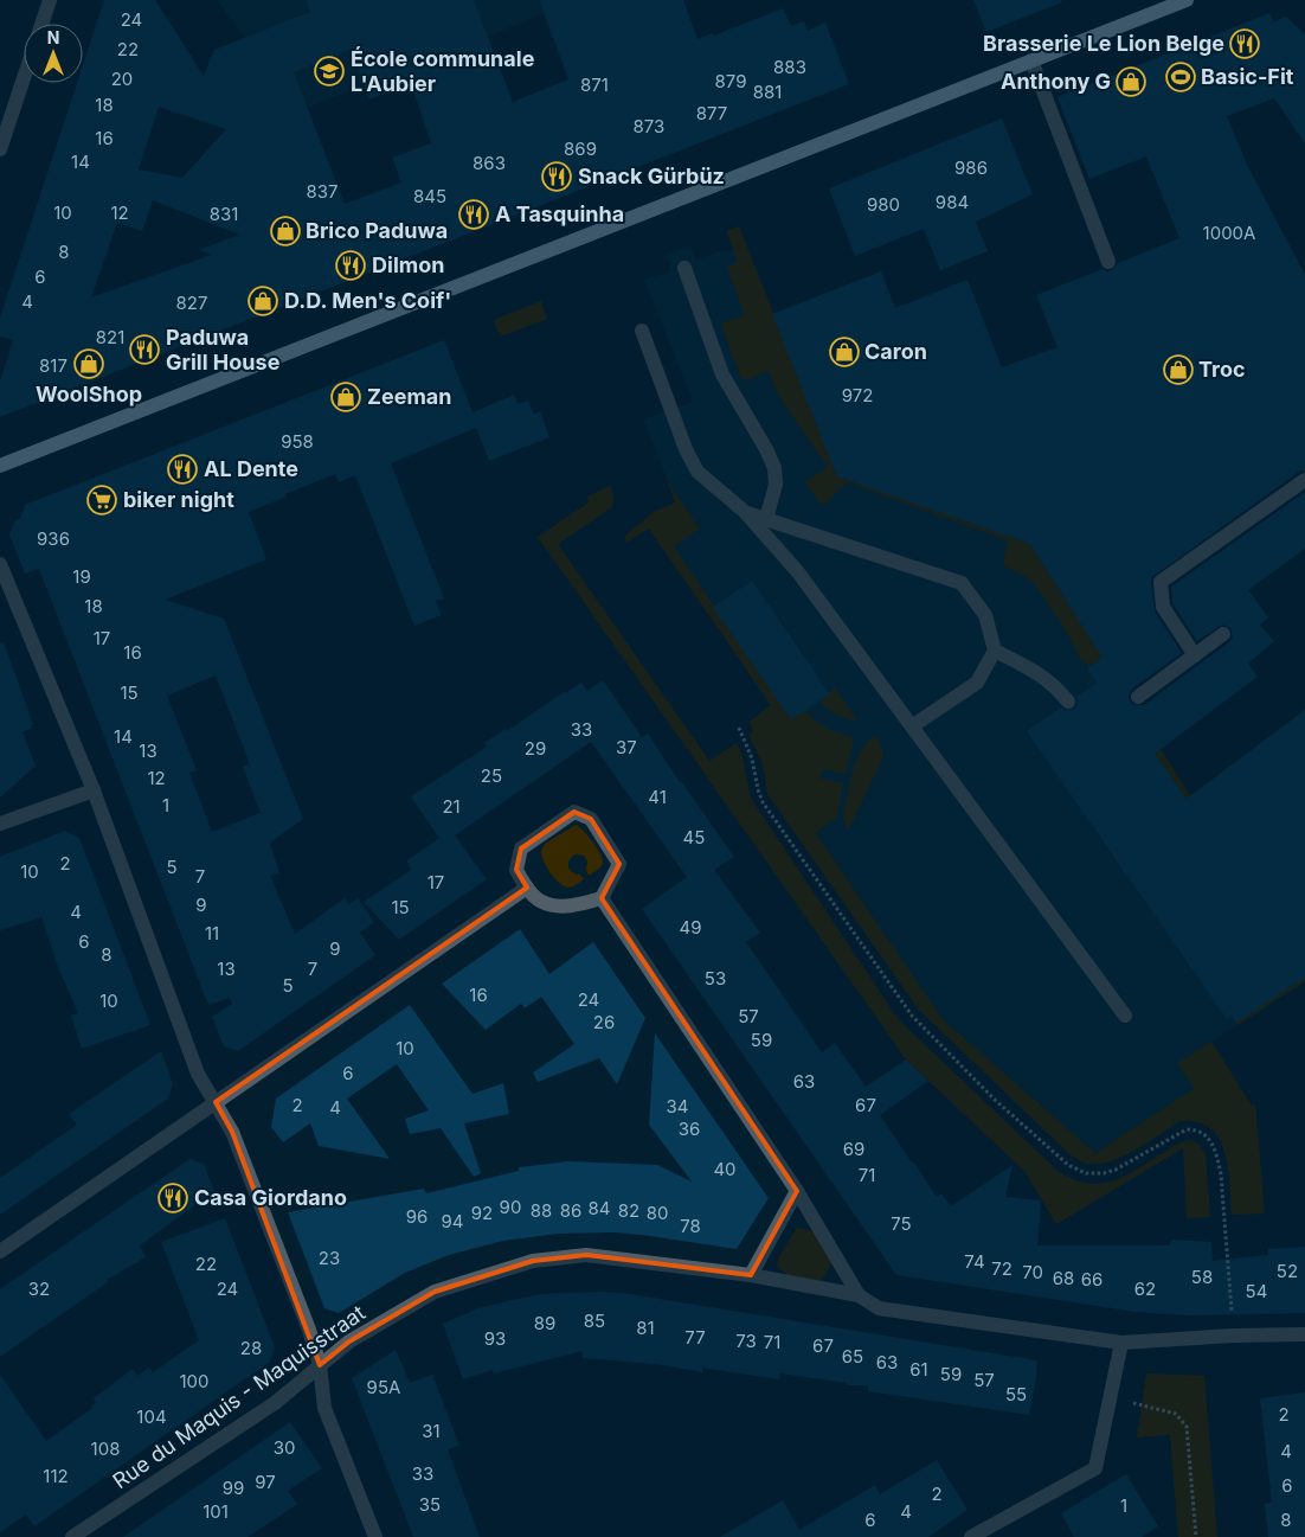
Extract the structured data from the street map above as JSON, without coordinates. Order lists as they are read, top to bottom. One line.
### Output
{"streets":{"street":["Rue du Maquis - Maquisstraat"]},"places":{"restaurant":["Brasserie Le Lion Belge","Snack Gürbüz","A Tasquinha","Dilmon","Paduwa Grill House","AL Dente","Casa Giordano"],"school or university":["École communale L'Aubier"],"sports":["Basic-Fit"],"shop":["Anthony G","Brico Paduwa","D.D. Men's Coif'","Caron","WoolShop","Troc","Zeeman"],"supermarket":["biker night"]},"house_numbers":["24","22","883","20","879","871","881","18","877","873","16","869","14","863","986","837","845","984","980","10","12","831","1000A","8","6","4","827","821","817","972","958","936","19","18","17","16","15","33","14","37","29","13","25","12","41","1","21","45","2","5","10","7","17","9","15","4","49","11","6","9","8","13","7","53","5","16","24","10","57","26","59","10","6","63","2","67","34","4","36","69","40","71","90","84","88","86","82","92","80","96","94","75","78","23","74","22","72","52","70","58","68","66","32","24","62","54","85","89","81","77","93","73","71","67","28","65","63","61","59","57","100","95A","55","2","104","31","30","108","4","33","112","97","6","99","2","35","1","101","4","6","8"],"north":"top"}
